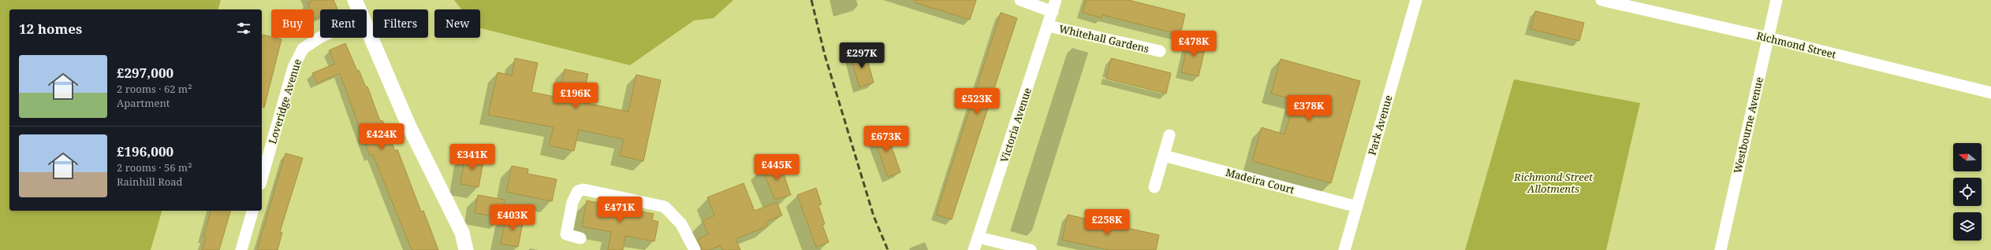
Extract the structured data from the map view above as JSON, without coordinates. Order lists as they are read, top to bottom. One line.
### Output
{"streets":{"street":["Whitehall Gardens","Richmond Street","Loveridge Avenue","Victoria Avenue","Park Avenue","Westbourne Avenue","Madeira Court"]},"crossings":[["Whitehall Gardens","Victoria Avenue"],["Richmond Street","Westbourne Avenue"],["Park Avenue","Madeira Court"]],"parks":["Richmond Street Allotments"],"north":"left","page":{"chip":["Buy","Rent","Filters","New"],"heading":"12 homes","price":["£478K","£297K","£196K","£523K","£378K","£424K","£673K","£341K","£445K","£471K","£403K","£258K"],"list":[{"name":"£297,000","note":"2 rooms · 62 m² · Apartment"},{"name":"£196,000","note":"2 rooms · 56 m² · Rainhill Road"}]}}
